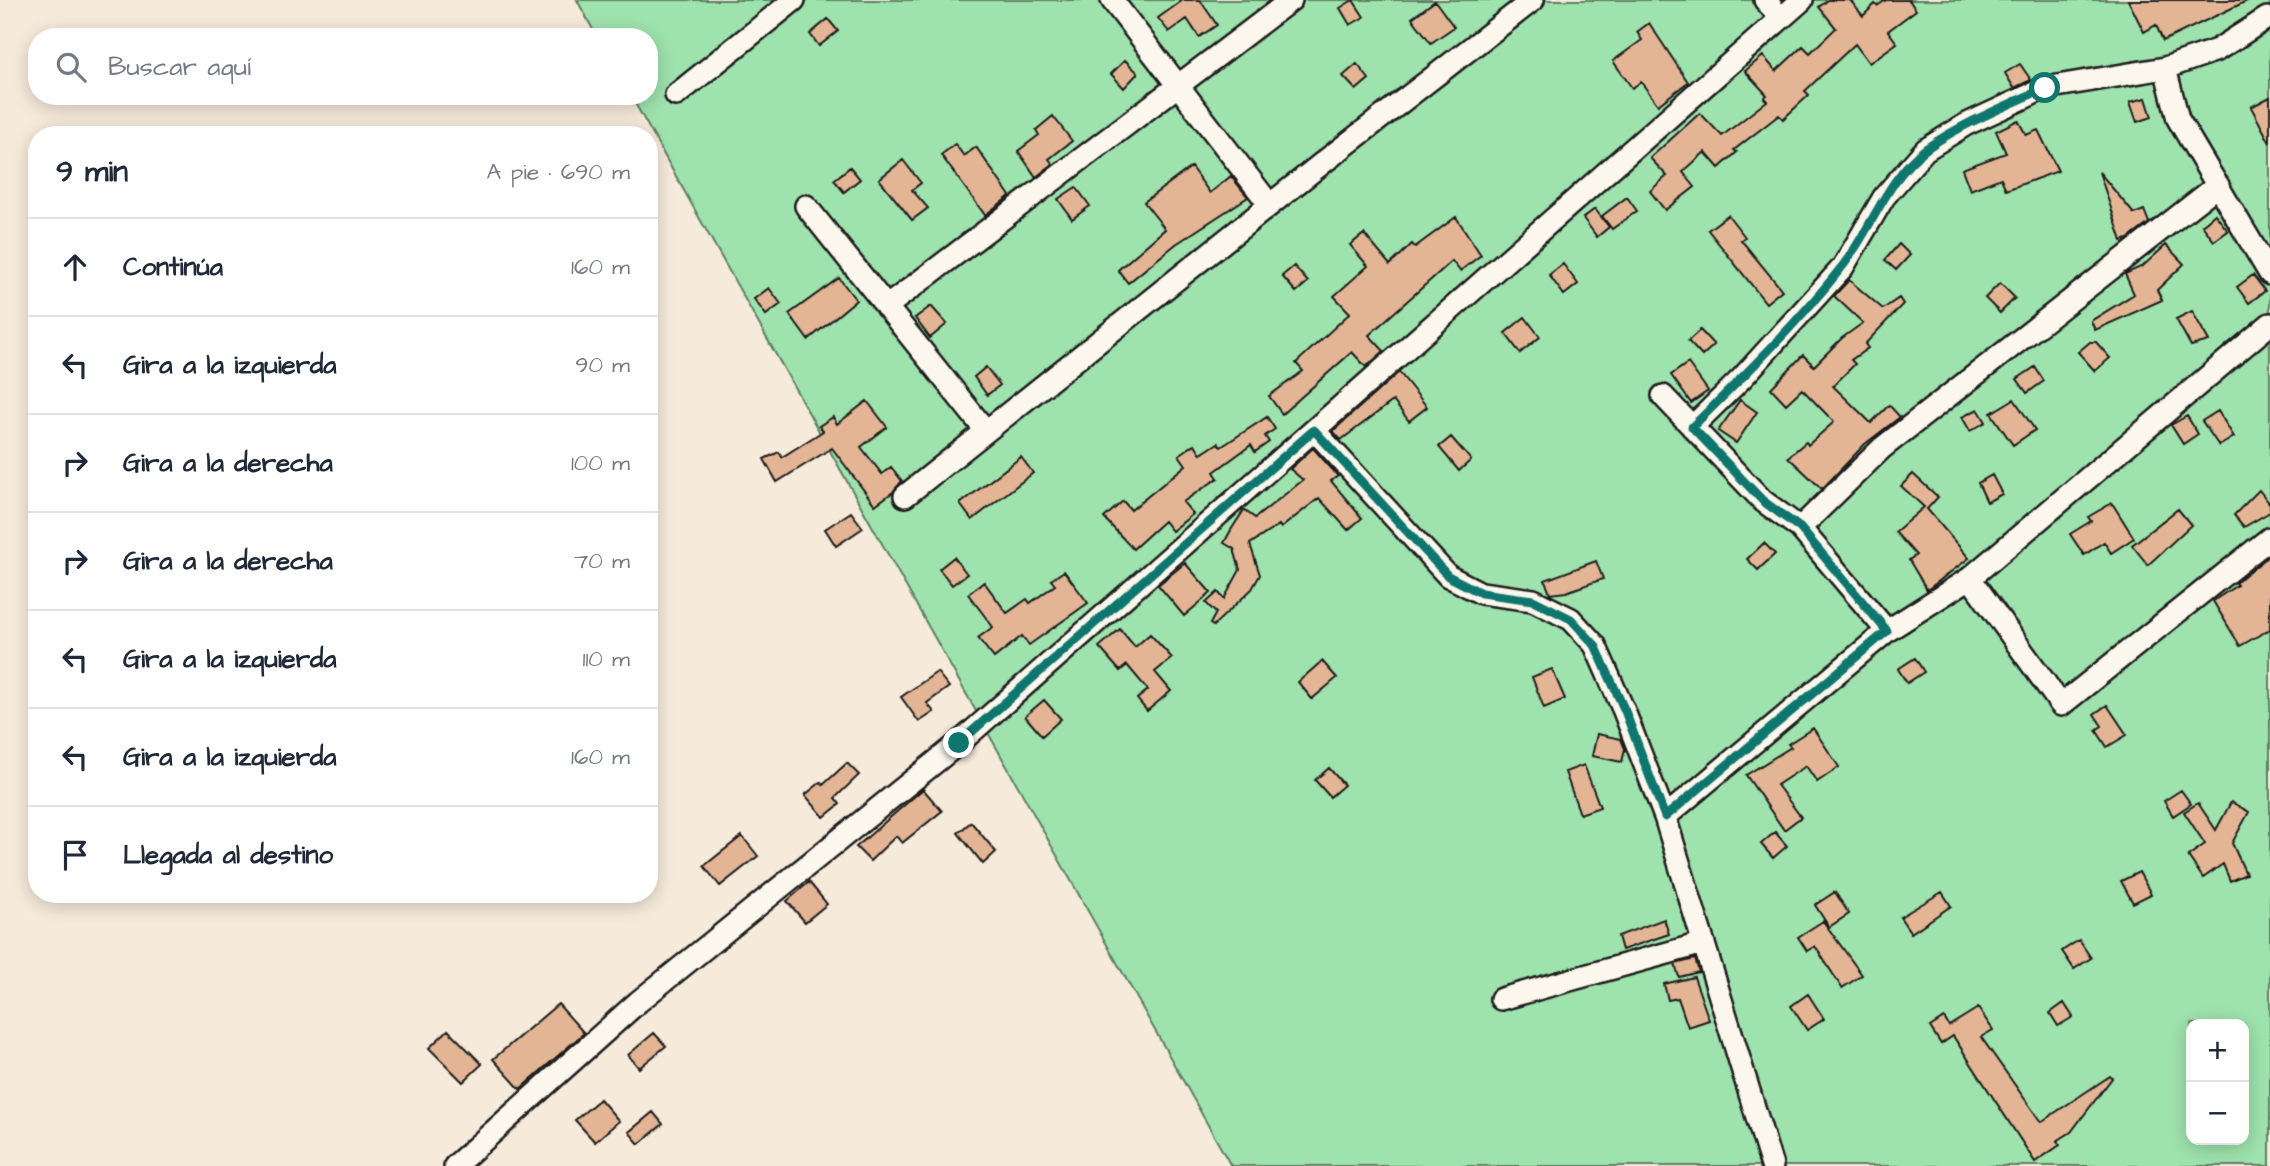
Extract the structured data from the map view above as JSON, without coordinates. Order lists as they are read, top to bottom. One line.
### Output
{"page":{"search":"Buscar aquí","heading":["9 min","A pie · 690 m"],"list":[["Continúa","160 m"],["Gira a la izquierda","90 m"],["Gira a la derecha","100 m"],["Gira a la derecha","70 m"],["Gira a la izquierda","110 m"],["Gira a la izquierda","160 m"],"Llegada al destino"],"map_buttons":["+","−"]}}
